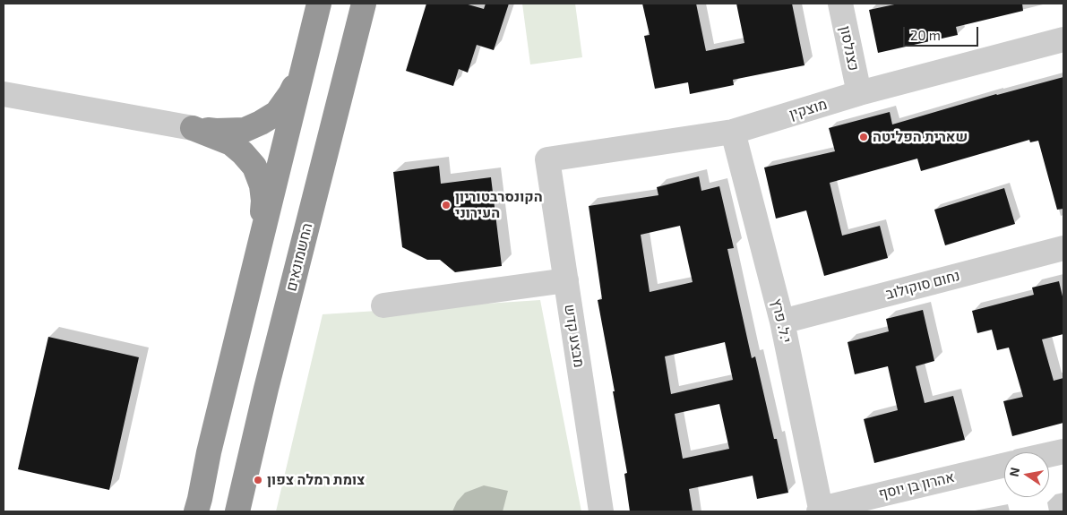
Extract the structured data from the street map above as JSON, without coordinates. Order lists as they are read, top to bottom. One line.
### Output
{"streets":{"highway":["החשמונאים"],"street":["כצנלסון","מוצקין","נחום סוקולוב","י.ל. פרץ","מבצע קדש","אהרון בן יוסף"]},"crossings":[["כצנלסון","מוצקין"],["מוצקין","י.ל. פרץ"],["מוצקין","מבצע קדש"],["נחום סוקולוב","י.ל. פרץ"],["י.ל. פרץ","אהרון בן יוסף"]],"places":["שארית הפליטה","הקונסרבטוריון העירוני","צומת רמלה צפון"],"scale_bar":"20 m","north":"left"}
